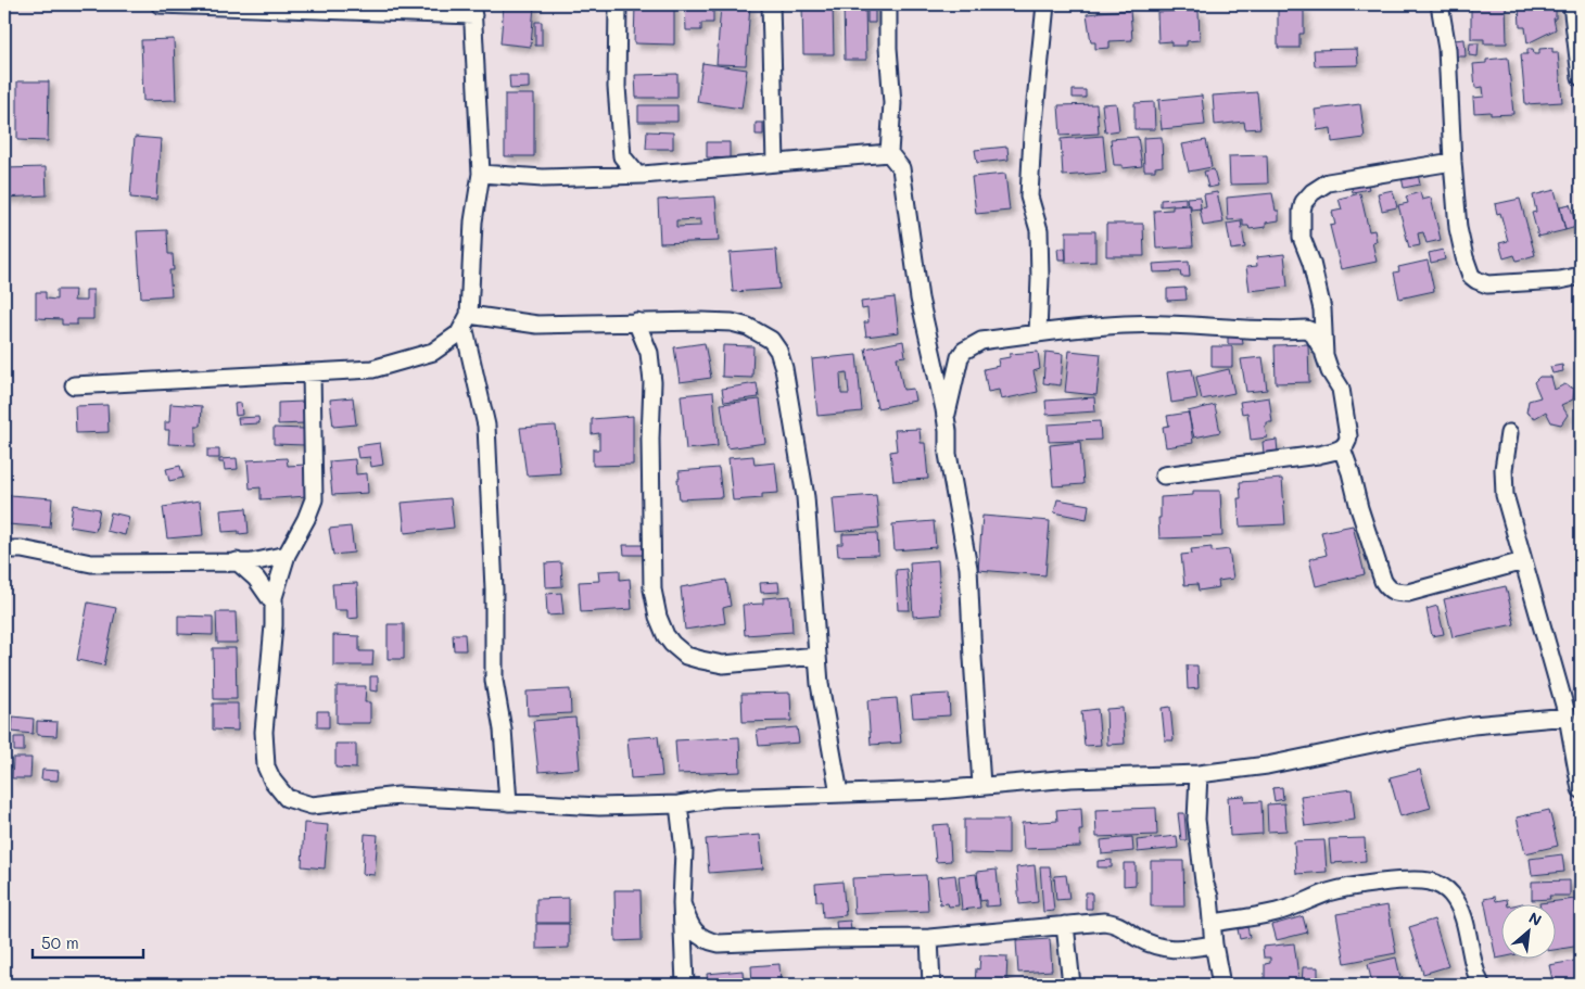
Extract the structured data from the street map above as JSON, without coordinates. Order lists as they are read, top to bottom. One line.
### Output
{"scale_bar":"50 m","north":"top right"}
